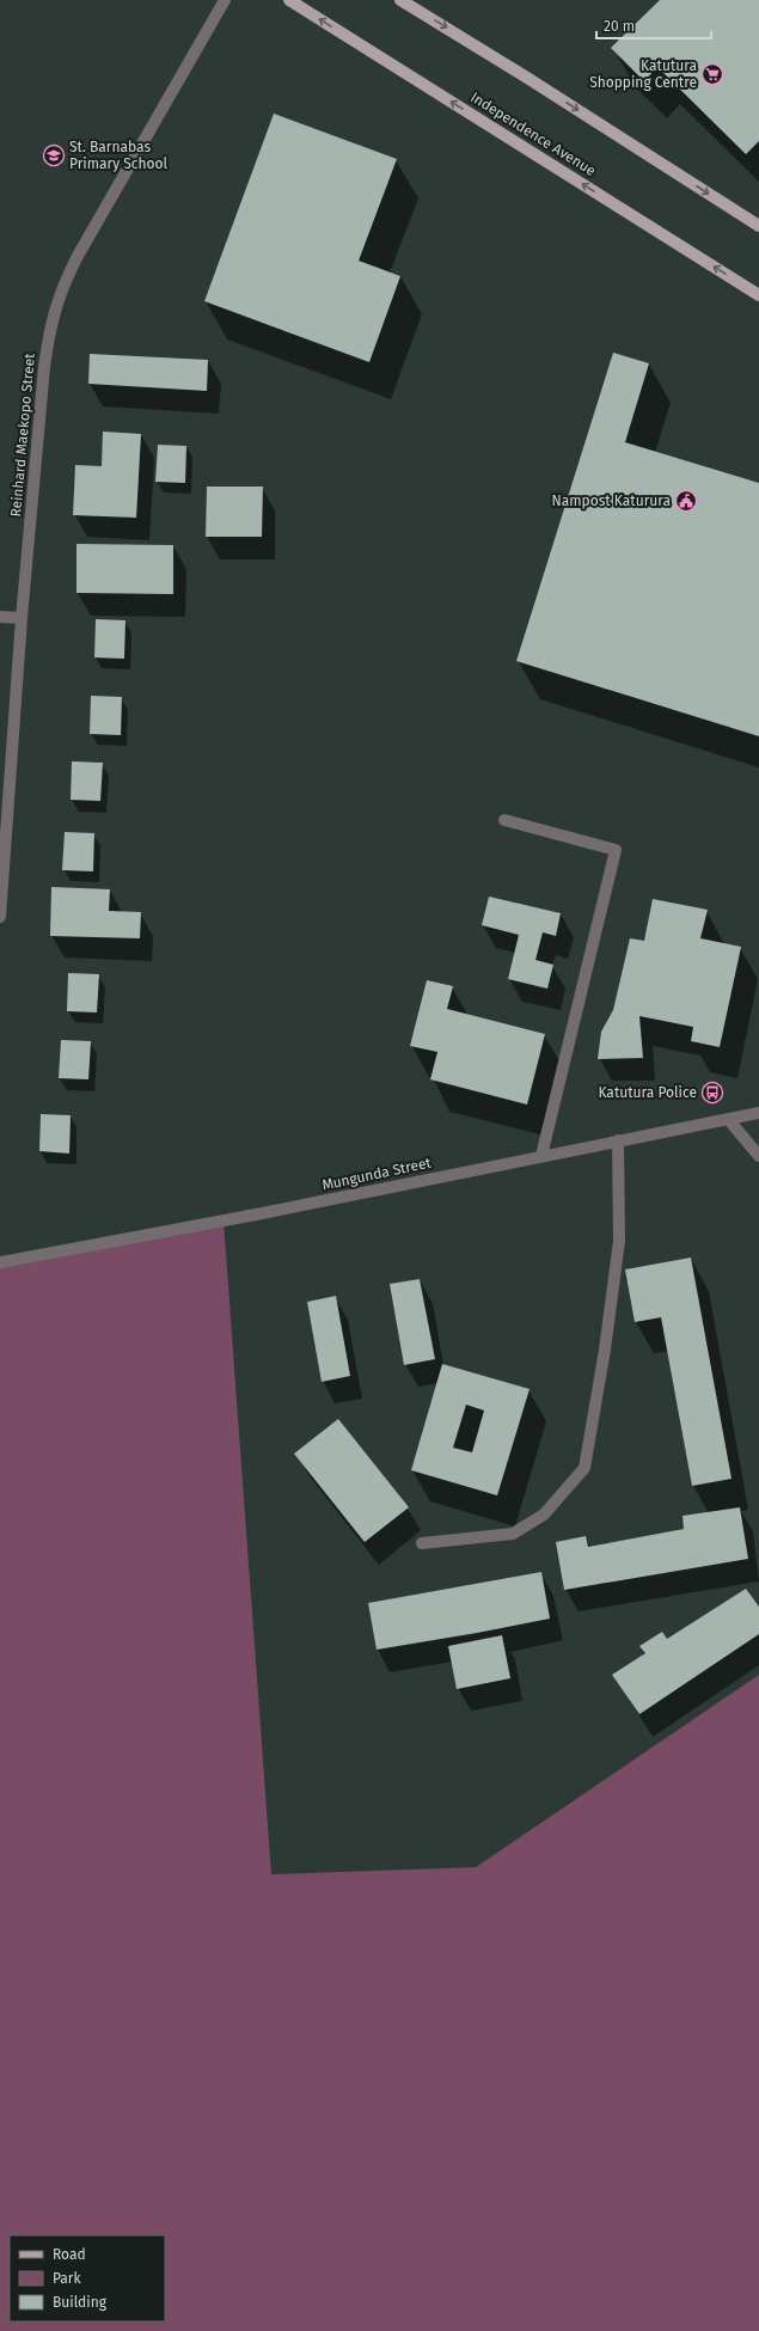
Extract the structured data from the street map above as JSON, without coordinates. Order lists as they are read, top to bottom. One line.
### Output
{"streets":{"main road":["Independence Avenue"],"street":["Reinhard Maekopo Street","Mungunda Street"]},"places":{"supermarket":["Katutura Shopping Centre"],"school or university":["St. Barnabas Primary School"],"public building":["Nampost Katurura"],"bus stop":["Katutura Police"]},"legend":["Road","Park","Building"],"scale_bar":"20 m"}
